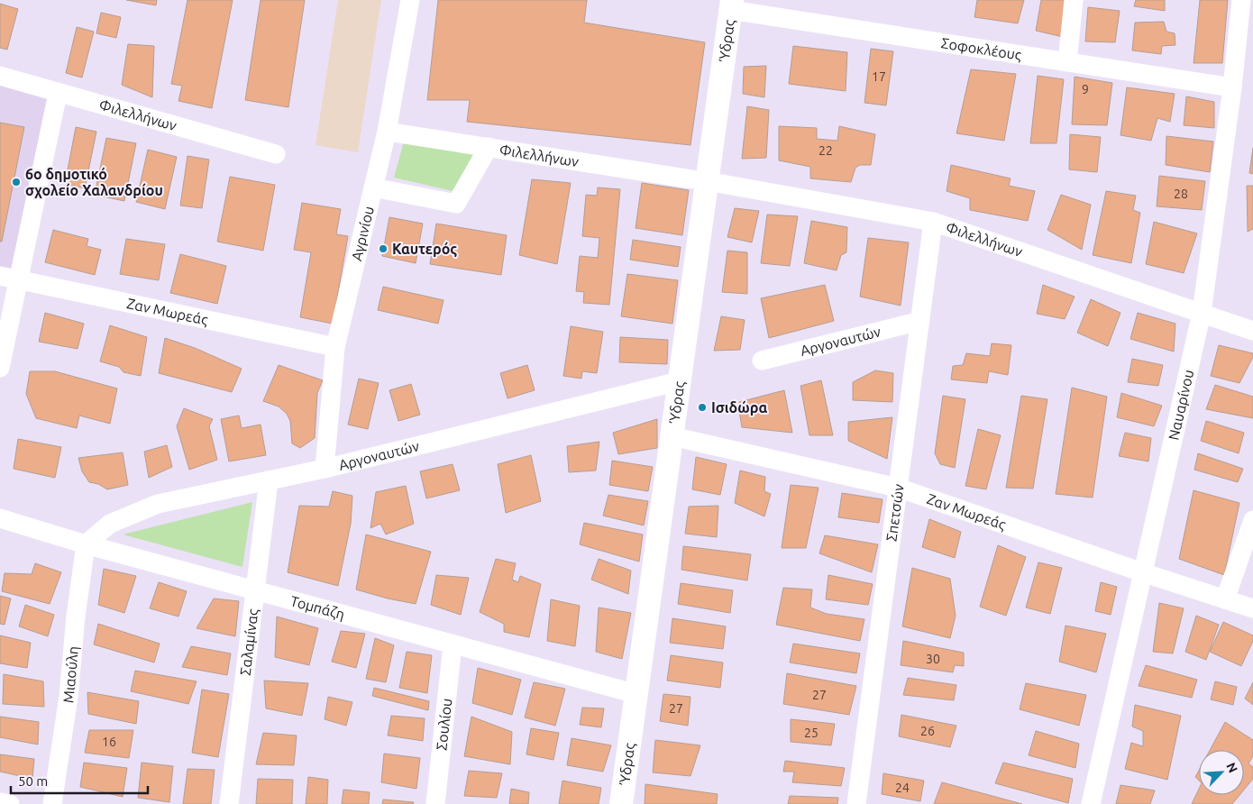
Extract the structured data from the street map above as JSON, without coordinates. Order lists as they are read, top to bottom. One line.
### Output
{"streets":{"street":["Ύδρας","Σοφοκλέους","Φιλελλήνων","Αγρινίου","Ζαν Μωρεάς","Αργοναυτών","Ναυαρίνου","Σπετσών","Τομπάζη","Σαλαμίνας","Μιαούλη","Σουλίου"]},"crossings":[["Ύδρας","Σοφοκλέους"],["Ύδρας","Φιλελλήνων"],["Ύδρας","Ζαν Μωρεάς"],["Ύδρας","Αργοναυτών"],["Ύδρας","Τομπάζη"],["Σοφοκλέους","Ναυαρίνου"],["Φιλελλήνων","Αγρινίου"],["Φιλελλήνων","Ναυαρίνου"],["Φιλελλήνων","Σπετσών"],["Αγρινίου","Ζαν Μωρεάς"],["Αγρινίου","Αργοναυτών"],["Ζαν Μωρεάς","Ναυαρίνου"],["Ζαν Μωρεάς","Σπετσών"],["Αργοναυτών","Σπετσών"],["Αργοναυτών","Τομπάζη"],["Αργοναυτών","Σαλαμίνας"],["Αργοναυτών","Μιαούλη"],["Τομπάζη","Σαλαμίνας"],["Τομπάζη","Μιαούλη"],["Τομπάζη","Σουλίου"]],"places":["6ο δημοτικό σχολείο Χαλανδρίου","Καυτερός","Ισιδώρα"],"house_numbers":["17","9","22","28","30","27","27","26","25","16","24"],"scale_bar":"50 m","north":"top right"}
